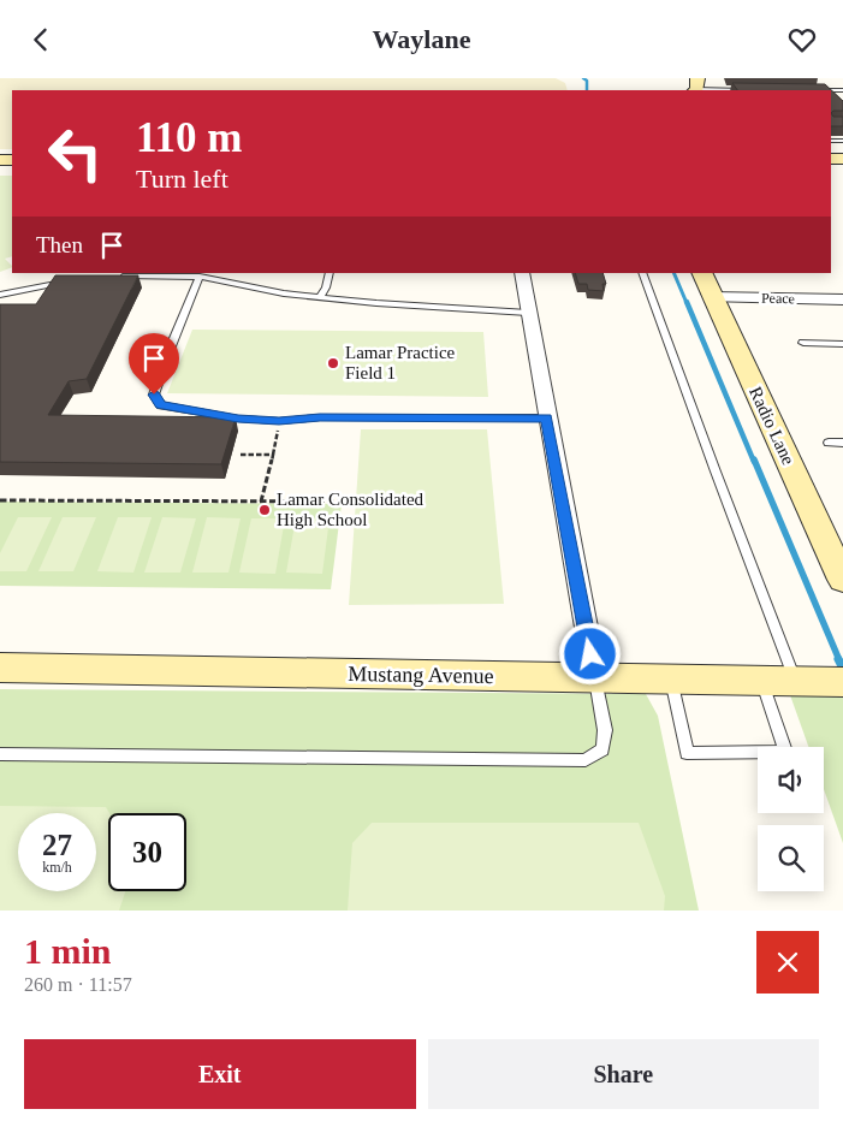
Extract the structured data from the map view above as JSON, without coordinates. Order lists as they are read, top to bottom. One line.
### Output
{"streets":{"street":["Peace","Radio Lane","Mustang Avenue"]},"crossings":[["Peace","Radio Lane"]],"places":["Lamar Practice Field 1","Lamar Consolidated High School"],"page":{"header":"Waylane","turn":["110 m","Turn left"],"then":"Then","speed":"27 km/h","limit":"30","heading":["1 min","260 m · 11:57"],"buttons":["Exit","Share"]}}
